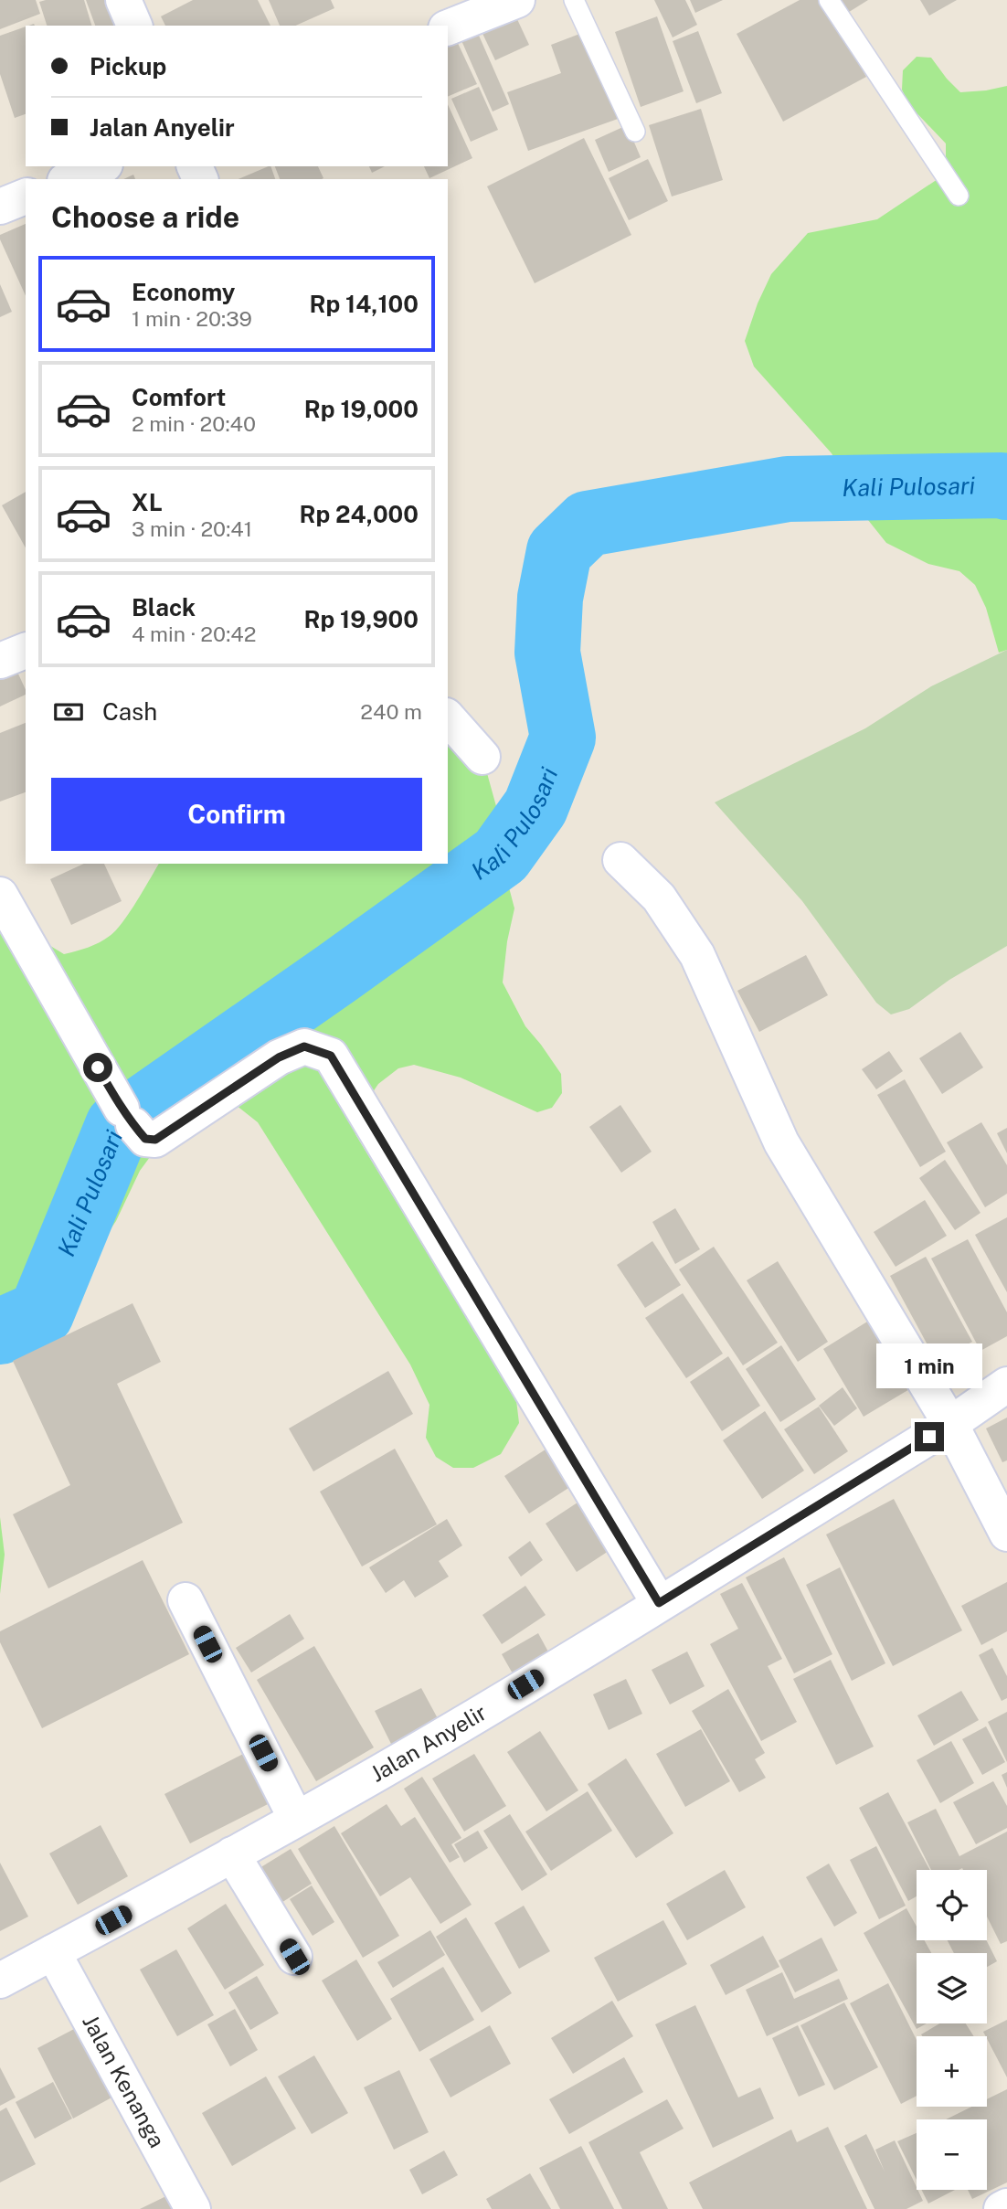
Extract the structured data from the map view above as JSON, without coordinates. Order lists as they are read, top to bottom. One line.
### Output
{"streets":{"street":["Jalan Anyelir","Jalan Kenanga"]},"crossings":[["Jalan Anyelir","Jalan Kenanga"]],"water":["Kali Pulosari"],"page":{"banner":["Pickup","Jalan Anyelir"],"heading":"Choose a ride","list":[{"name":"Economy","note":"1 min · 20:39","value":"Rp 14,100"},{"name":"Comfort","note":"2 min · 20:40","value":"Rp 19,000"},{"name":"XL","note":"3 min · 20:41","value":"Rp 24,000"},{"name":"Black","note":"4 min · 20:42","value":"Rp 19,900"}],"pay":["Cash","240 m"],"buttons":"Confirm","bubble":"1 min","map_buttons":["+","−"]}}
